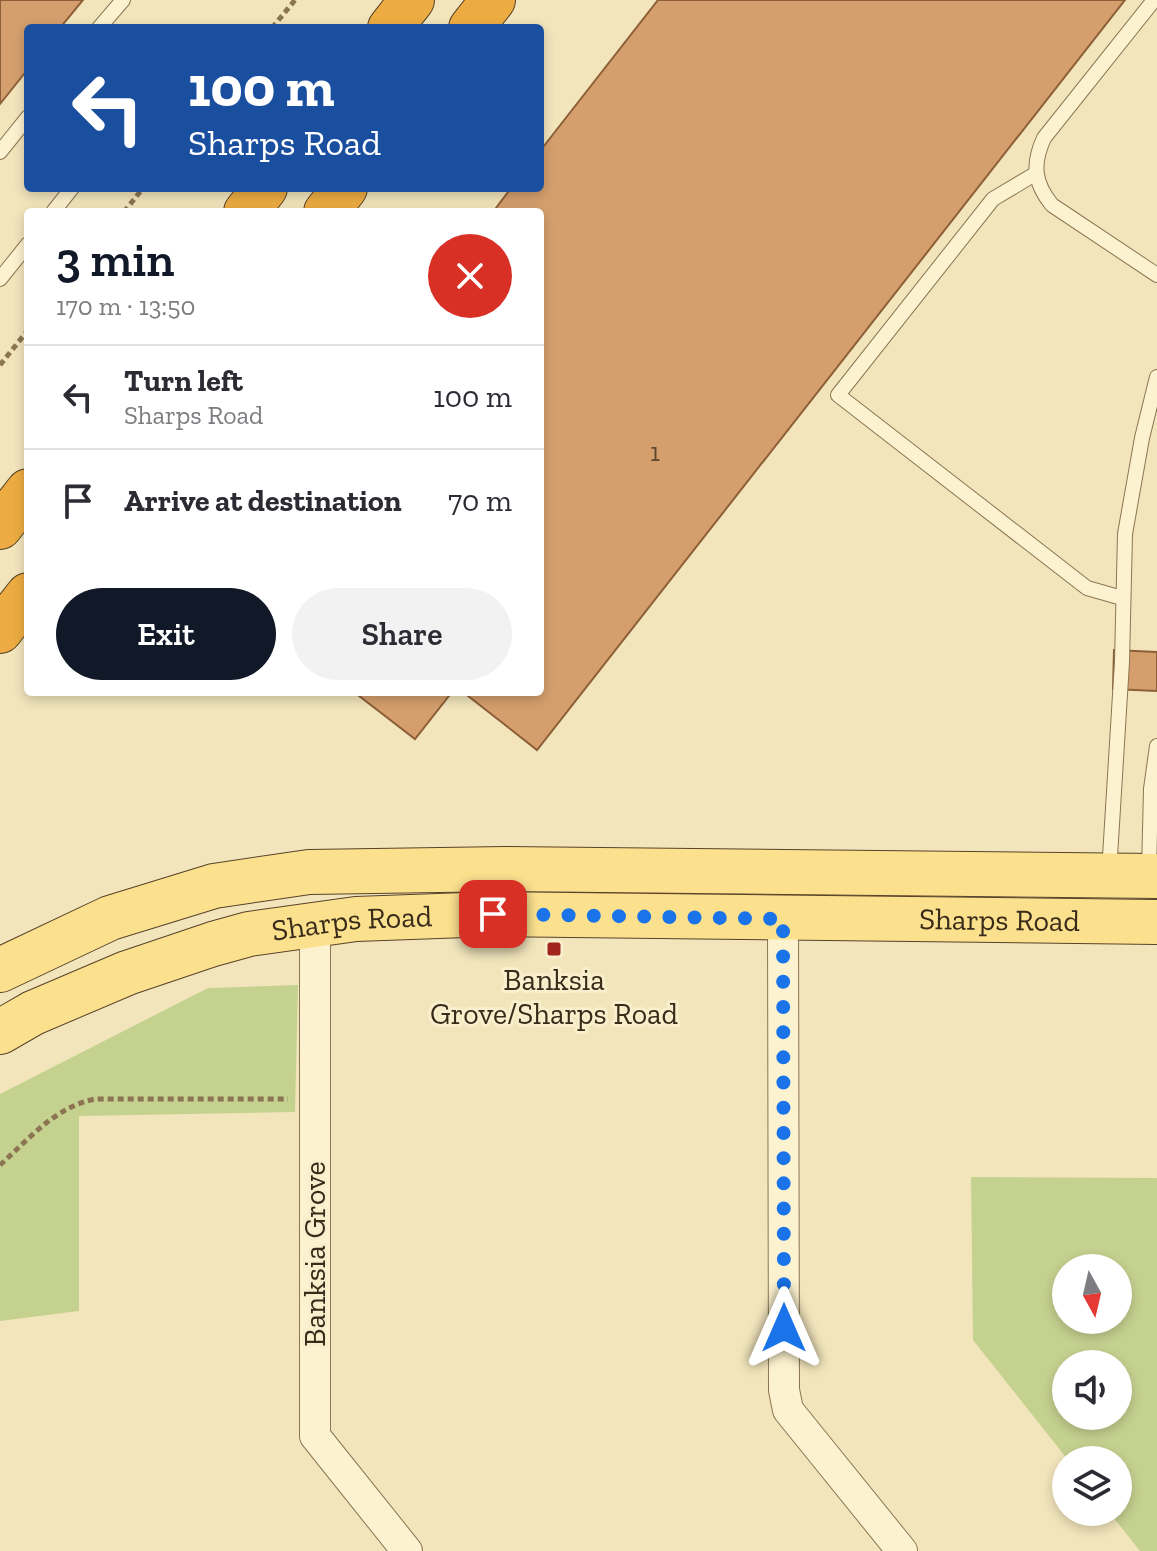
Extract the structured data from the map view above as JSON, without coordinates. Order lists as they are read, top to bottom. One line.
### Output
{"streets":{"main road":["Sharps Road"],"street":["Banksia Grove"]},"crossings":[["Sharps Road","Banksia Grove"]],"places":{"transit":["Banksia Grove/Sharps Road"]},"house_numbers":["1"],"north":"bottom","page":{"turn":["100 m","Sharps Road"],"heading":["3 min","170 m · 13:50"],"list":[{"name":"Turn left","note":"Sharps Road","value":"100 m"},{"name":"Arrive at destination","value":"70 m"}],"buttons":["Exit","Share"]}}
